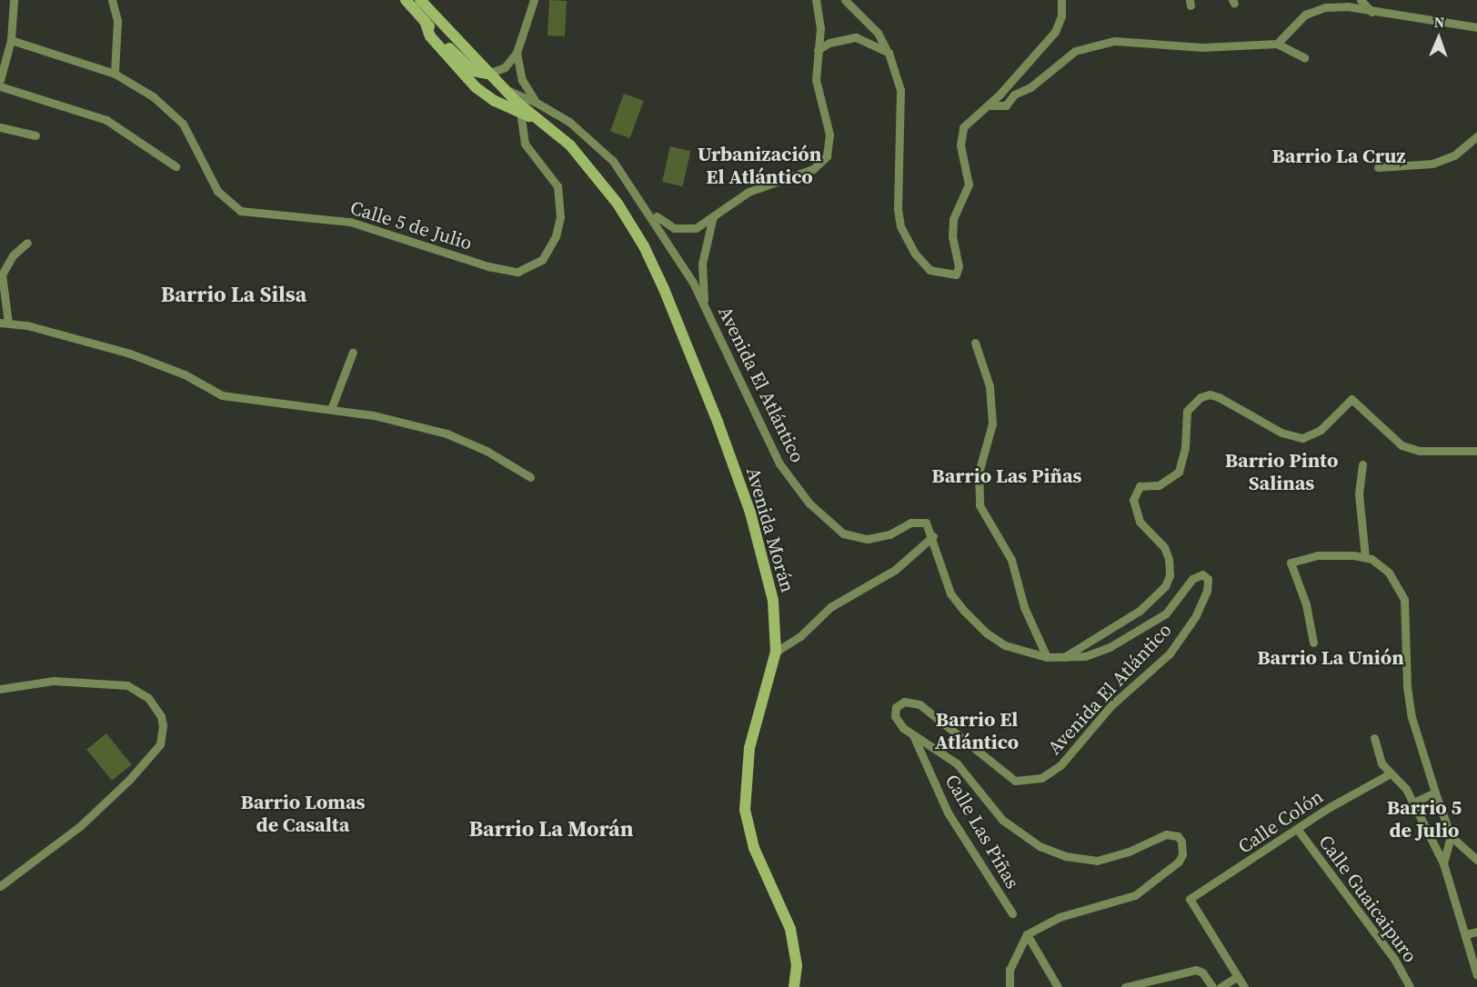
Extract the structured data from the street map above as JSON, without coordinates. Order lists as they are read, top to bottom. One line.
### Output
{"streets":{"main road":["Avenida Morán"],"street":["Calle 5 de Julio","Avenida El Atlántico","Calle Colón","Calle Las Piñas","Calle Guaicaipuro"]},"crossings":[["Calle 5 de Julio","Avenida Morán"],["Avenida El Atlántico","Avenida Morán"],["Avenida El Atlántico","Calle Las Piñas"],["Calle Colón","Calle Guaicaipuro"]],"districts":["Urbanización El Atlántico","Barrio La Cruz","Barrio La Silsa","Barrio Pinto Salinas","Barrio Las Piñas","Barrio La Unión","Barrio El Atlántico","Barrio Lomas de Casalta","Barrio 5 de Julio","Barrio La Morán"],"north":"top"}
